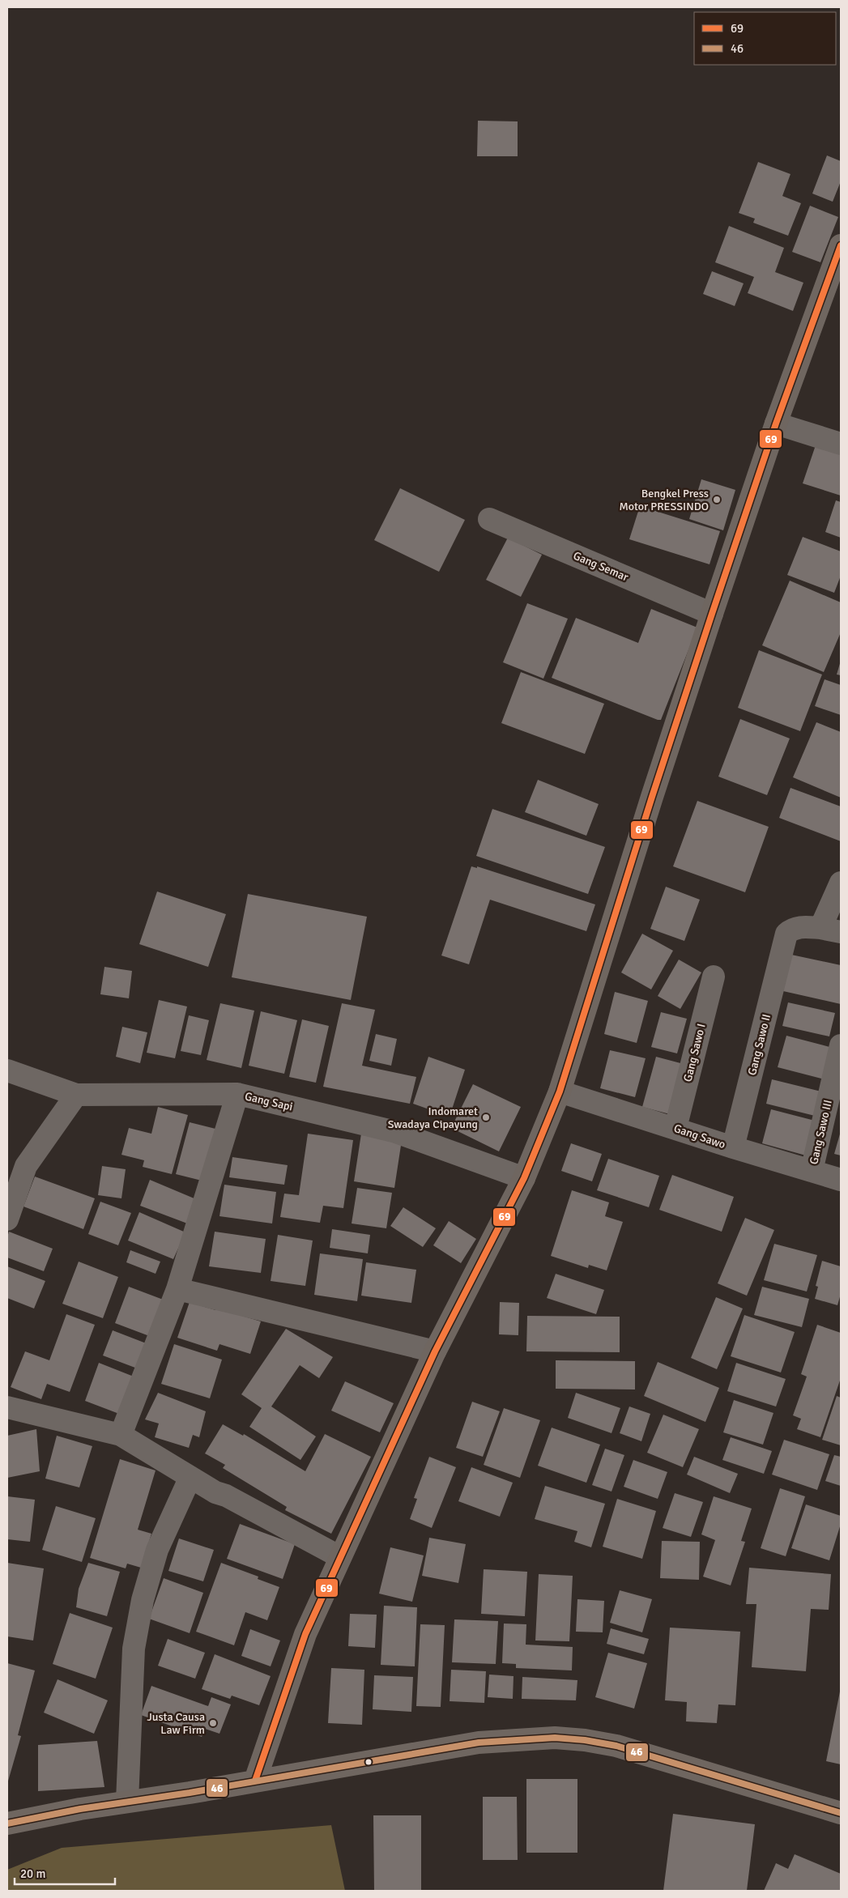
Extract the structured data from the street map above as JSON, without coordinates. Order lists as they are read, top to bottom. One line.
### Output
{"streets":{"street":["Gang Semar","Gang Sawo II","Gang Sawo I","Gang Sapi","Gang Sawo III","Gang Sawo"]},"crossings":[["Gang Sawo II","Gang Sawo"],["Gang Sawo I","Gang Sawo"],["Gang Sawo III","Gang Sawo"]],"places":["Bengkel Press Motor PRESSINDO","Indomaret Swadaya Cipayung","Justa Causa Law Firm"],"lines":["transit line 69","transit line 46"],"legend":["69","46"],"scale_bar":"20 m"}
